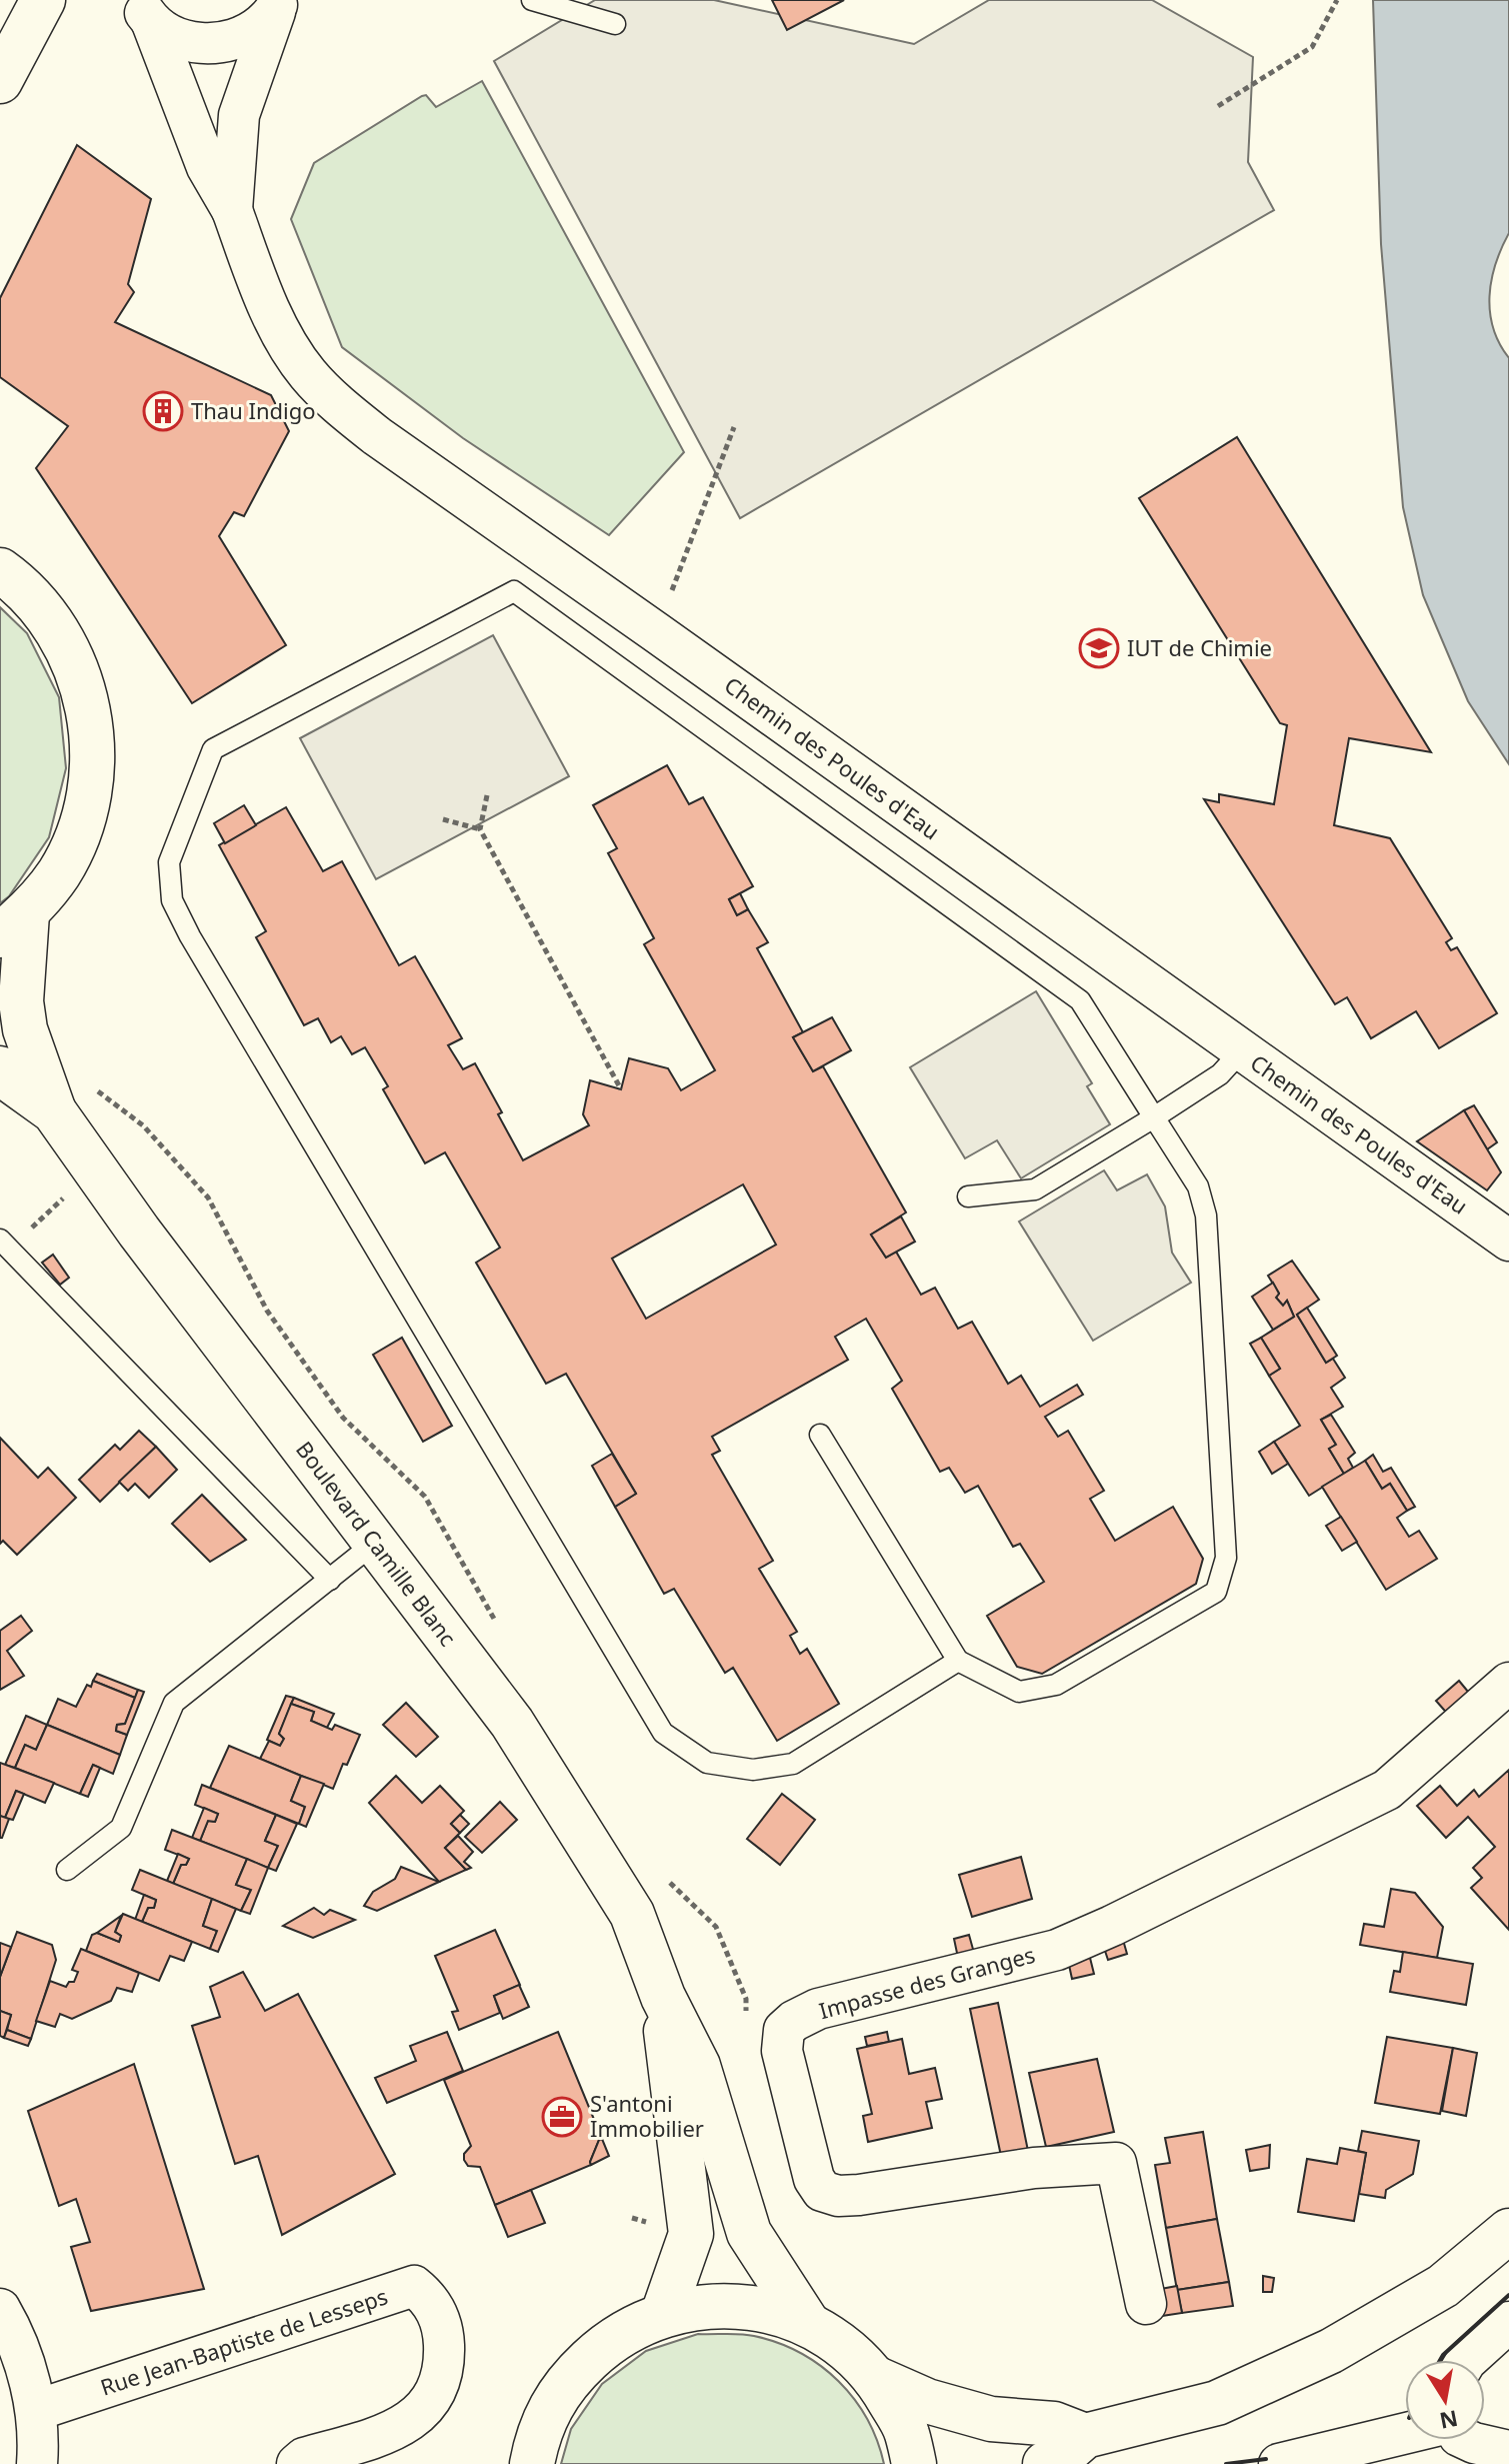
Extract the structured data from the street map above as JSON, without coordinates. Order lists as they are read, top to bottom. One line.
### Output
{"streets":{"main road":["Boulevard Camille Blanc"],"street":["Chemin des Poules d'Eau","Impasse des Granges","Rue Jean-Baptiste de Lesseps"]},"places":{"building":["Thau Indigo"],"school or university":["IUT de Chimie"],"office":["S'antoni Immobilier"]},"north":"bottom"}
